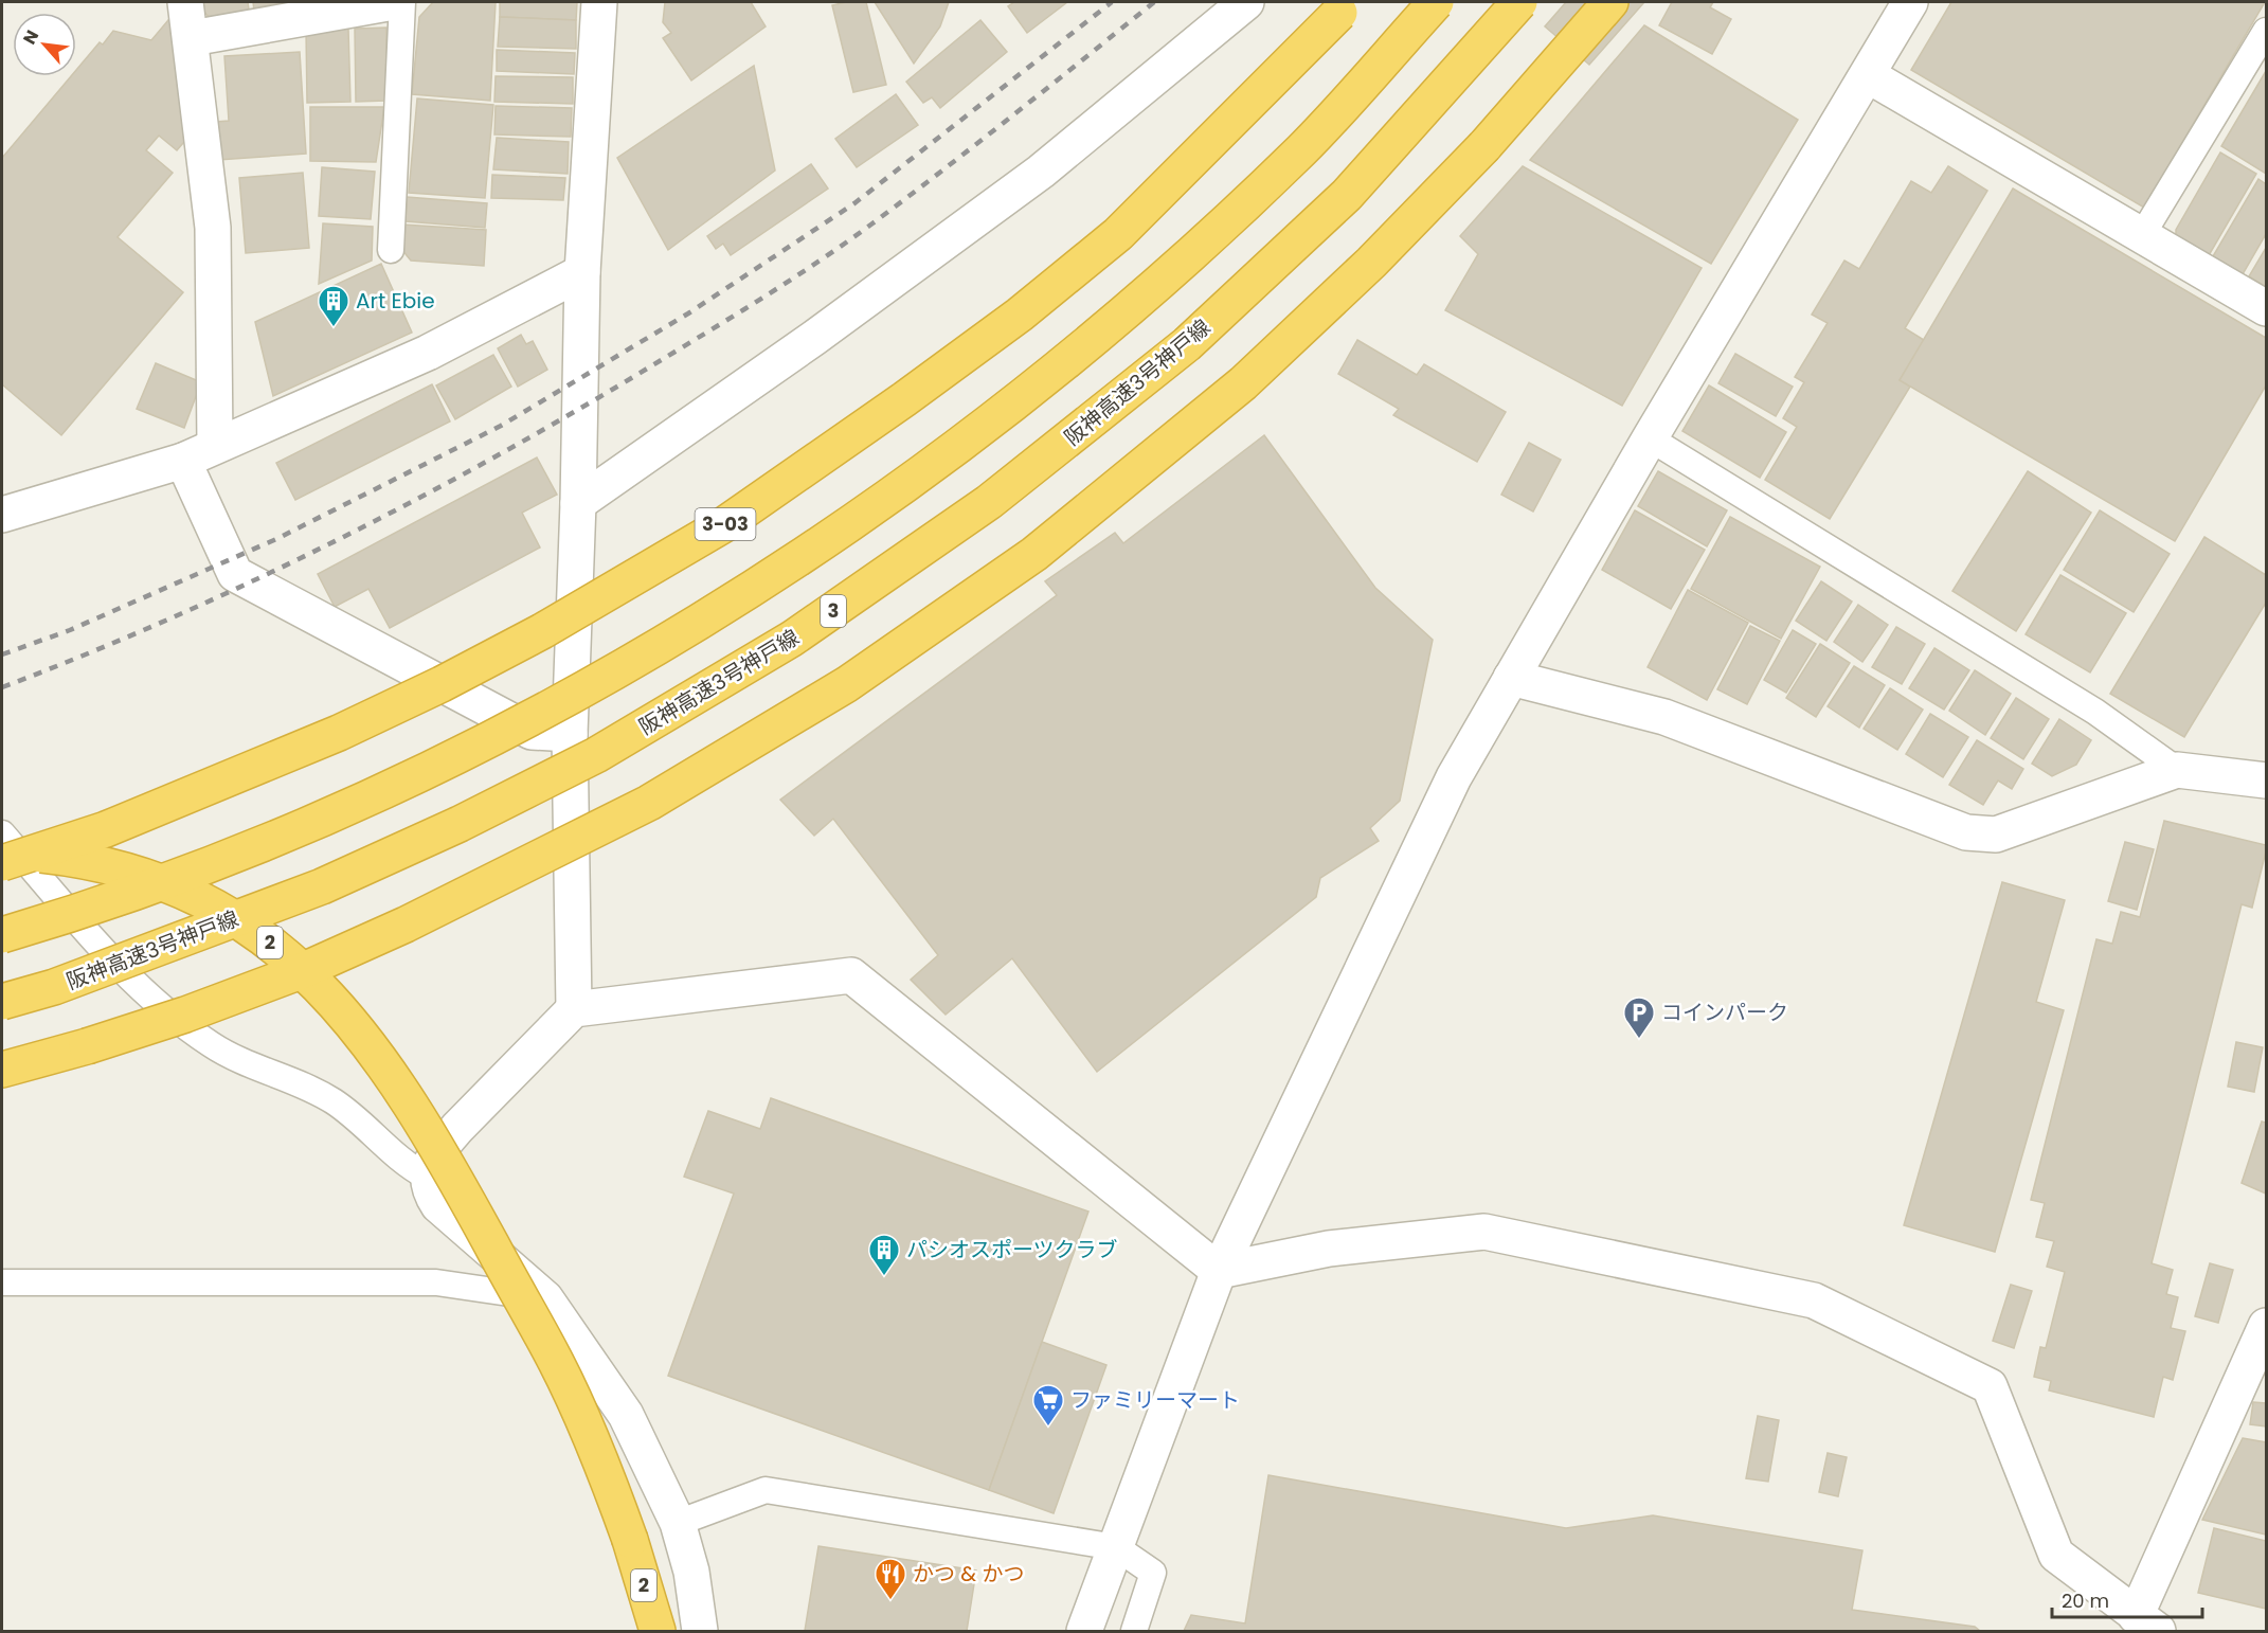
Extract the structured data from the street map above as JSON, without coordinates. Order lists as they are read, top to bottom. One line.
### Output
{"streets":{"highway":["阪神高速3号神戸線","3-03","3","2"]},"places":{"building":["Art Ebie","パシオスポーツクラブ"],"parking":["コインパーク"],"supermarket":["ファミリーマート"],"restaurant":["かつ & かつ"]},"scale_bar":"20 m","north":"top left"}
